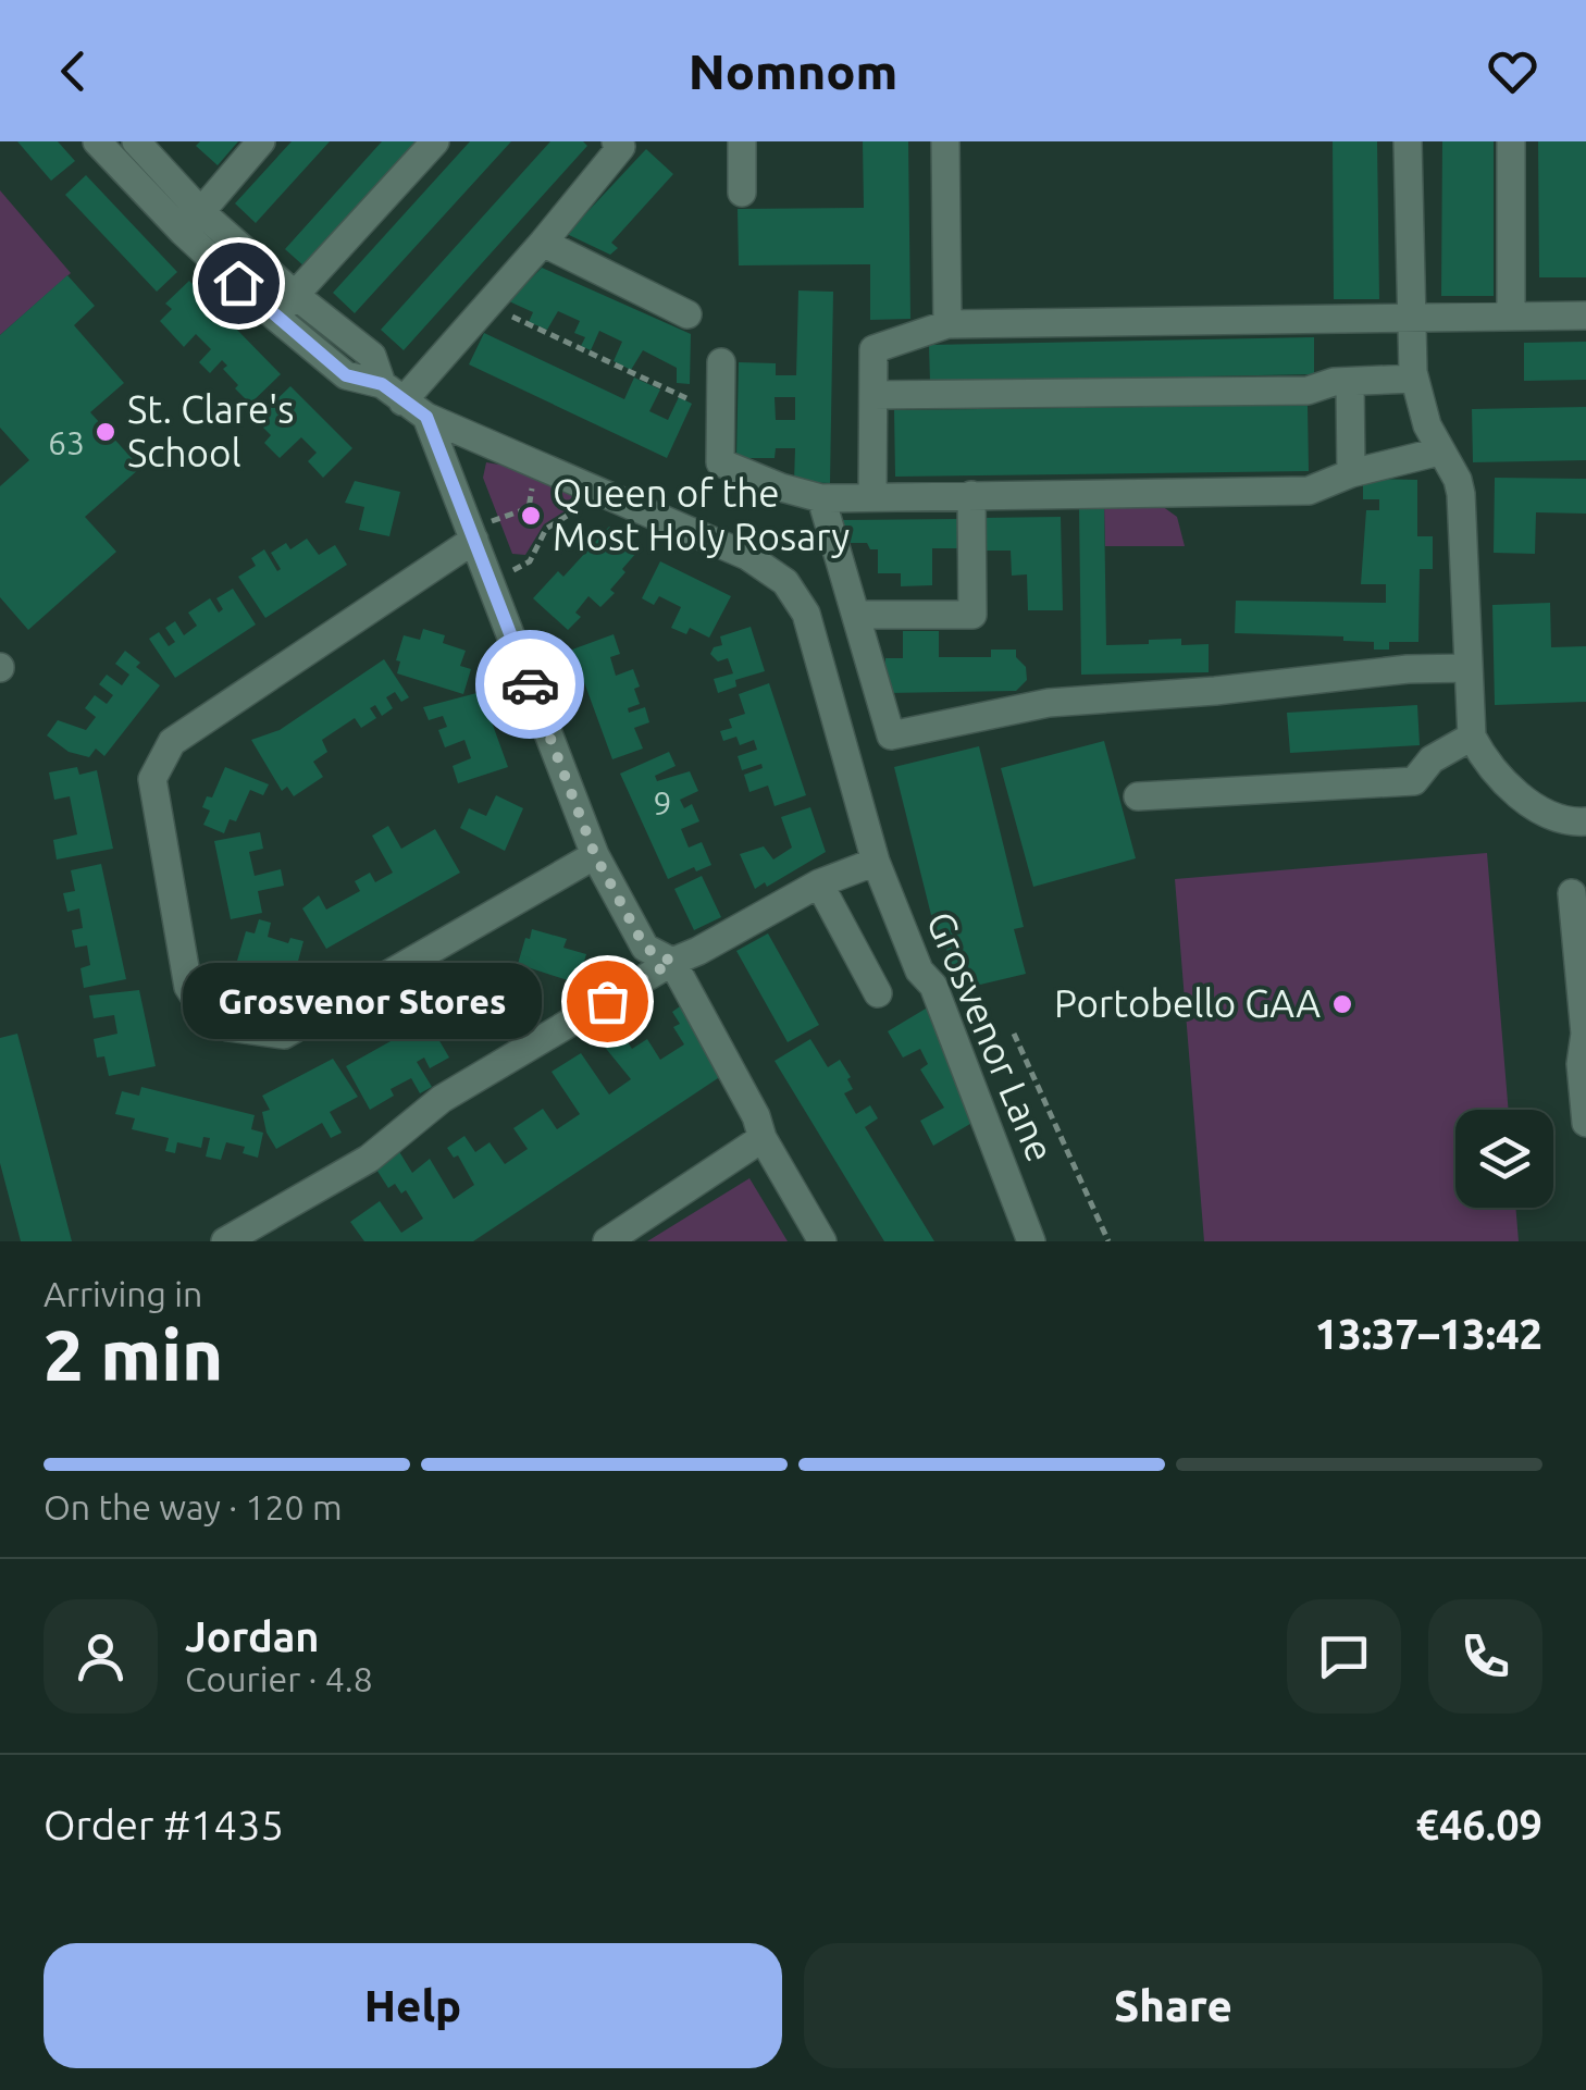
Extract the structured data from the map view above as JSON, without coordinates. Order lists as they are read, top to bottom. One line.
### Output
{"streets":{"street":["Grosvenor Lane"]},"places":["St. Clare's School","Queen of the Most Holy Rosary","Grosvenor Stores","Portobello GAA"],"house_numbers":["63","9"],"page":{"header":"Nomnom","bubble":"Grosvenor Stores","heading":["2 min","Arriving in","13:37–13:42"],"panel":["Jordan","Courier · 4.8","Order #1435","€46.09"],"bar":"On the way · 120 m","buttons":["Help","Share"]}}
